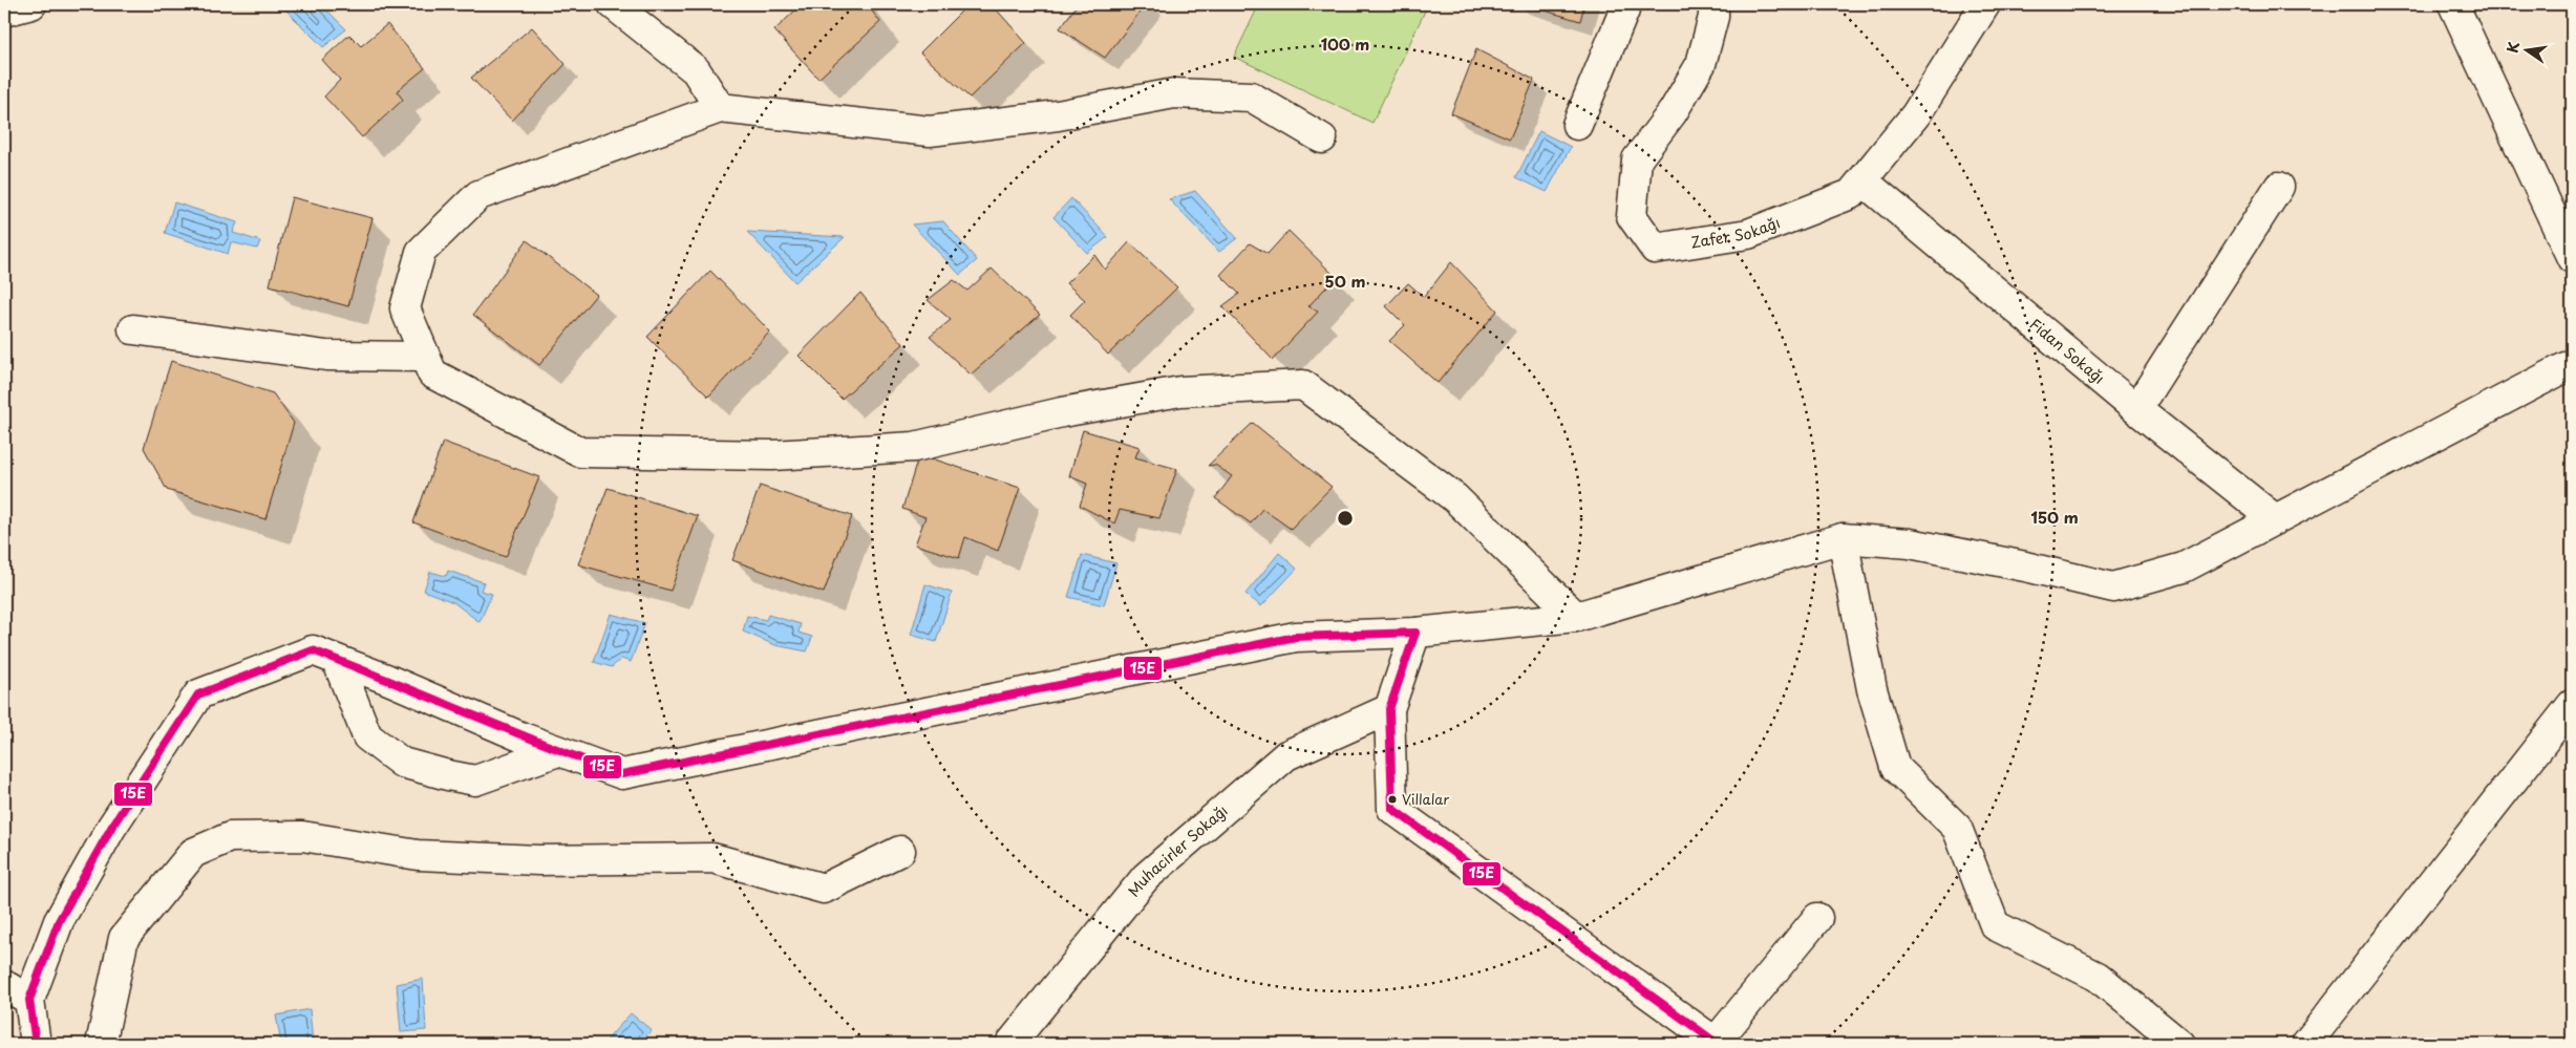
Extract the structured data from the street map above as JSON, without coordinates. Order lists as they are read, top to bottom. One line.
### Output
{"streets":{"street":["Zafer Sokağı","Fidan Sokağı","Muhacirler Sokağı"]},"crossings":[["Zafer Sokağı","Fidan Sokağı"]],"places":["Villalar"],"lines":["transit line 15E"],"north":"left","rings":["100 m","50 m","150 m"]}
